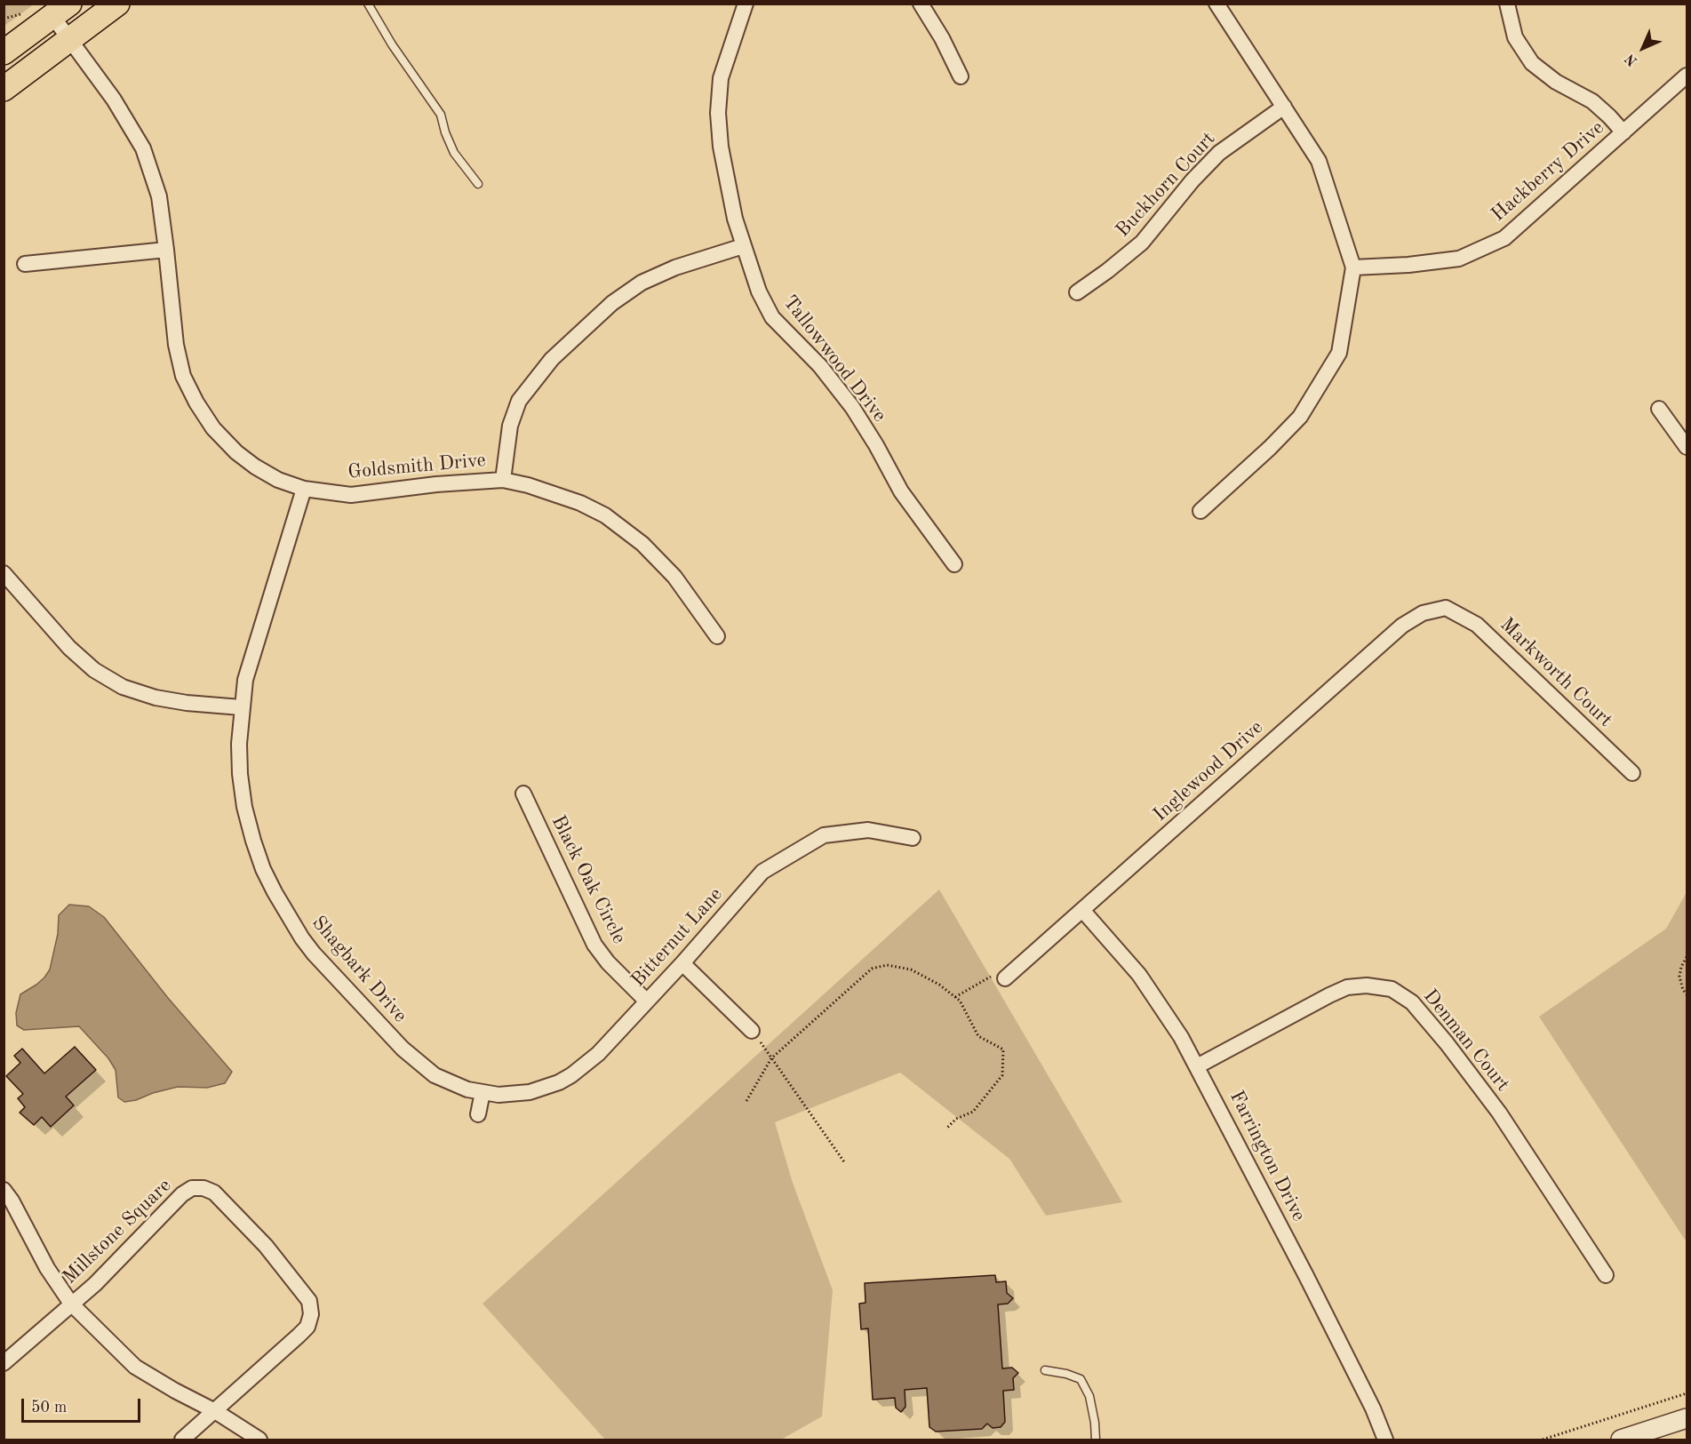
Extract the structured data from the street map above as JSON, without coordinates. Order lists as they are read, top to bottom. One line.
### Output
{"streets":{"street":["Hackberry Drive","Buckhorn Court","Tallowwood Drive","Goldsmith Drive","Markworth Court","Inglewood Drive","Black Oak Circle","Bitternut Lane","Shagbark Drive","Denman Court","Farrington Drive","Millstone Square"]},"crossings":[["Goldsmith Drive","Shagbark Drive"],["Markworth Court","Inglewood Drive"],["Inglewood Drive","Farrington Drive"],["Black Oak Circle","Bitternut Lane"],["Bitternut Lane","Shagbark Drive"],["Denman Court","Farrington Drive"]],"scale_bar":"50 m","north":"bottom left"}
